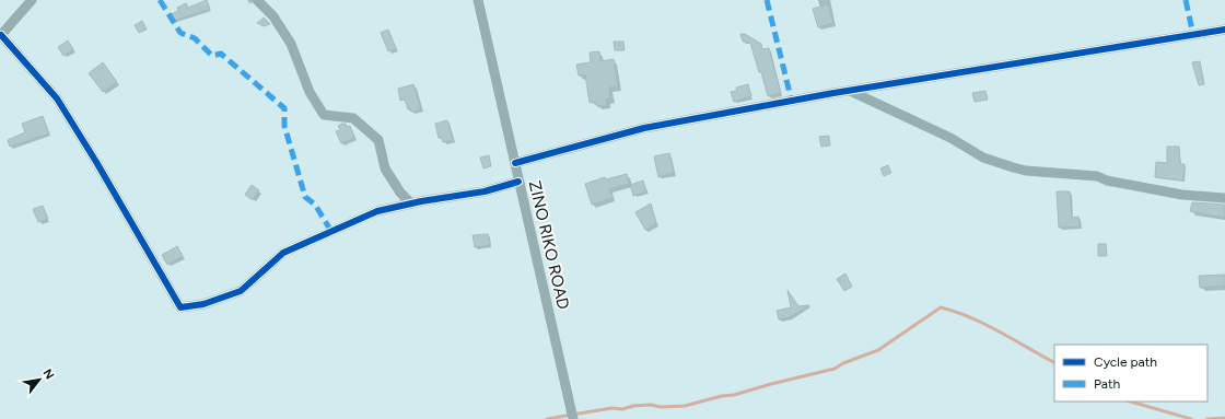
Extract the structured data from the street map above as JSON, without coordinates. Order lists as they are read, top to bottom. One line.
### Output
{"streets":{"street":["ZINO RIKO ROAD"]},"legend":["Cycle path","Path"],"north":"top right"}
